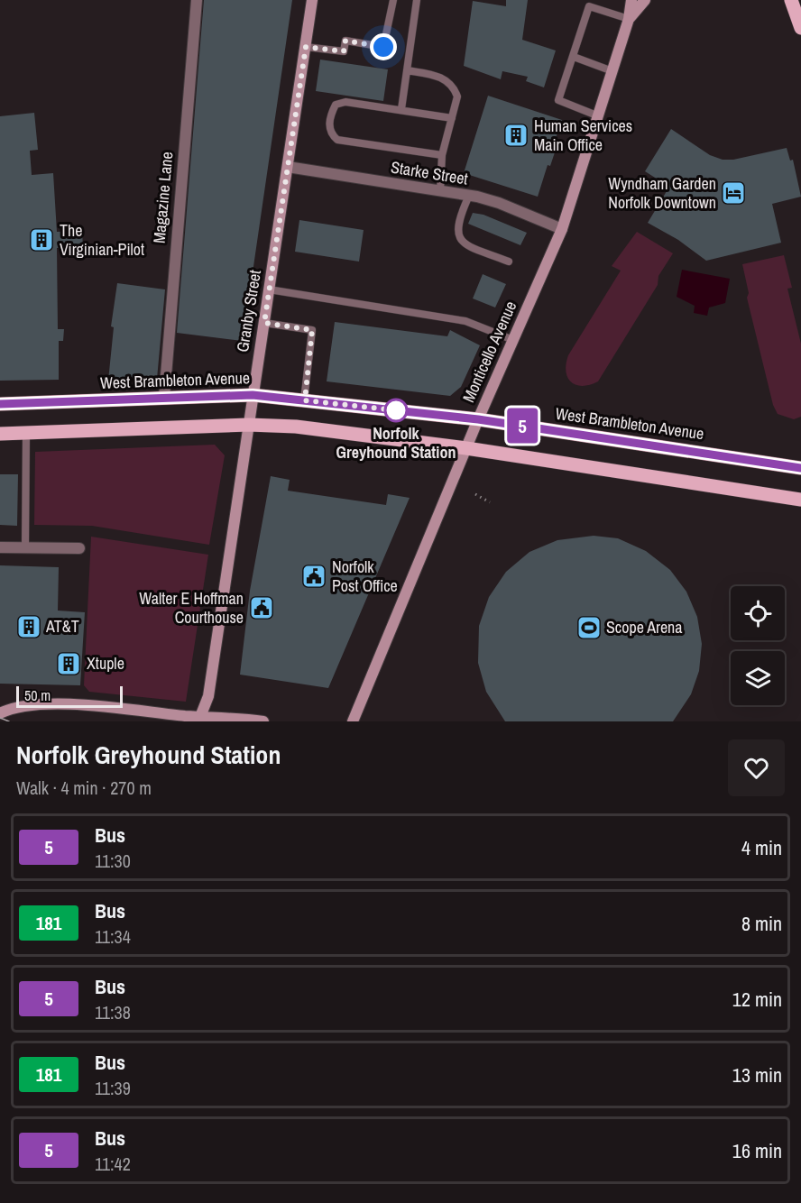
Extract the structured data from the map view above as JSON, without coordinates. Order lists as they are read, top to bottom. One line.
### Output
{"streets":{"main road":["West Brambleton Avenue"],"street":["Starke Street","Magazine Lane","Granby Street","Monticello Avenue"]},"crossings":[["Starke Street","Granby Street"],["Starke Street","Monticello Avenue"],["Magazine Lane","West Brambleton Avenue"],["Granby Street","West Brambleton Avenue"],["Monticello Avenue","West Brambleton Avenue"]],"places":{"building":["Human Services Main Office","The Virginian-Pilot","AT&T","Xtuple"],"hotel":["Wyndham Garden Norfolk Downtown"],"other":["Norfolk Greyhound Station"],"public building":["Norfolk Post Office","Walter E Hoffman Courthouse"],"sports":["Scope Arena"]},"lines":["bus line 5"],"scale_bar":"50 m","page":{"on_map":"5","scale":"50 m","heading":["Norfolk Greyhound Station","Walk · 4 min · 270 m"],"list":[{"mark":"5","name":"Bus","note":"11:30","value":"4 min"},{"mark":"181","name":"Bus","note":"11:34","value":"8 min"},{"mark":"5","name":"Bus","note":"11:38","value":"12 min"},{"mark":"181","name":"Bus","note":"11:39","value":"13 min"},{"mark":"5","name":"Bus","note":"11:42","value":"16 min"}]}}
